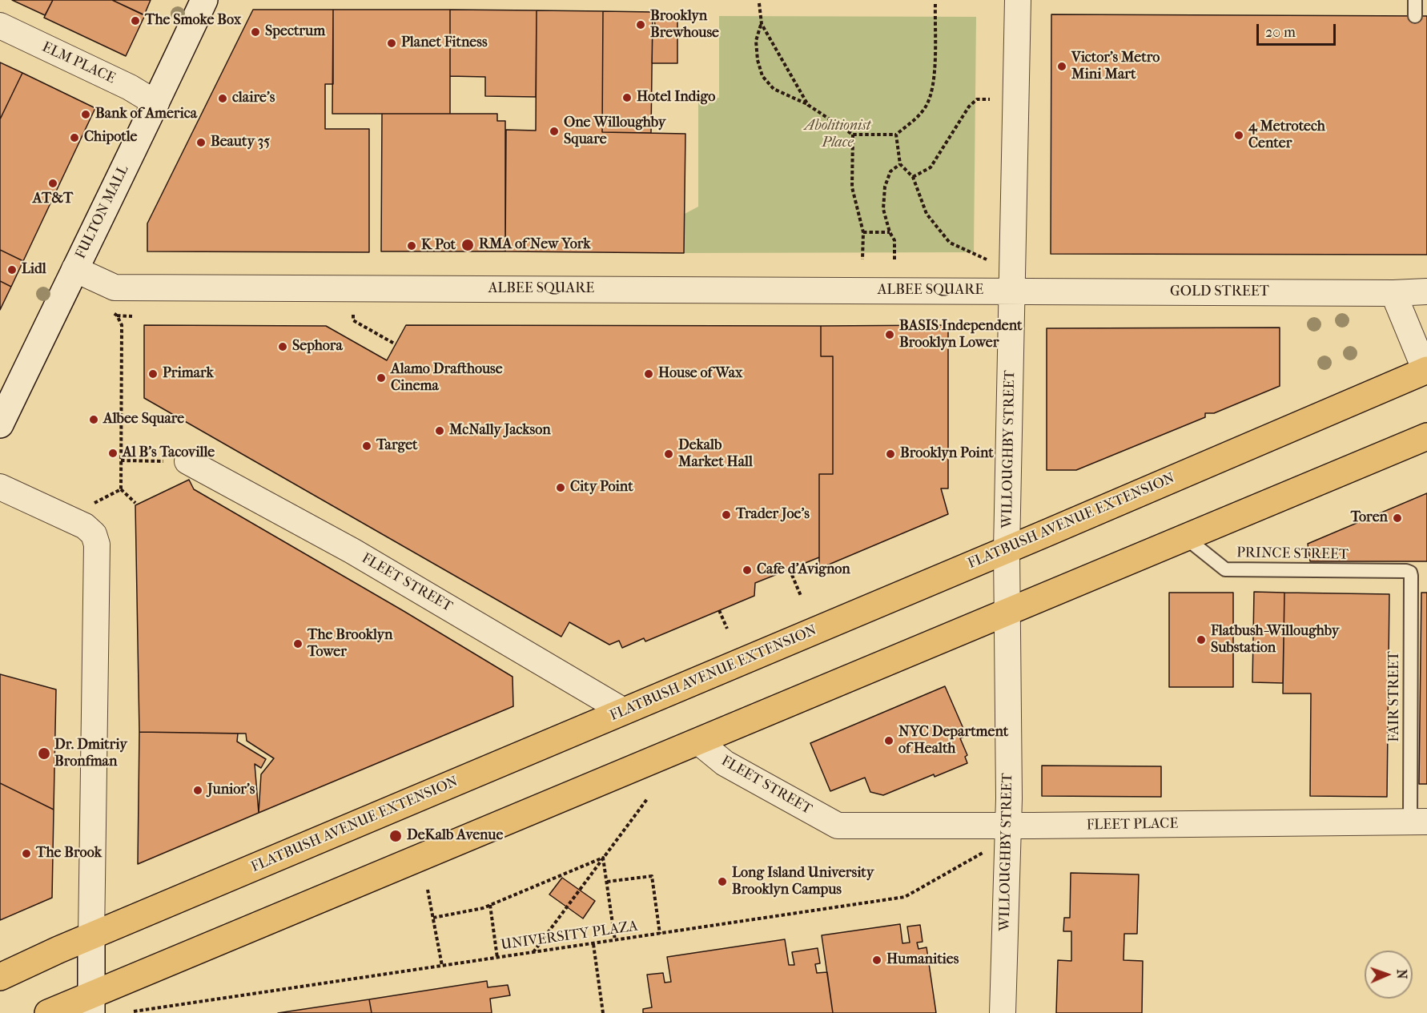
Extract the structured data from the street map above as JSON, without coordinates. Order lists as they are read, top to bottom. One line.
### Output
{"streets":{"main road":["FLATBUSH AVENUE EXTENSION"],"street":["ELM PLACE","FULTON MALL","ALBEE SQUARE","GOLD STREET","WILLOUGHBY STREET","FLEET STREET","FLEET PLACE"],"lane":["PRINCE STREET","FAIR STREET"],"path":["UNIVERSITY PLAZA"]},"crossings":[["ELM PLACE","FULTON MALL"],["FULTON MALL","ALBEE SQUARE"],["ALBEE SQUARE","GOLD STREET"],["ALBEE SQUARE","WILLOUGHBY STREET"],["GOLD STREET","WILLOUGHBY STREET"],["WILLOUGHBY STREET","FLATBUSH AVENUE EXTENSION"],["WILLOUGHBY STREET","FLEET PLACE"],["FLATBUSH AVENUE EXTENSION","FLEET STREET"],["PRINCE STREET","FAIR STREET"],["FLEET STREET","FLEET PLACE"],["FAIR STREET","FLEET PLACE"]],"parks":["Abolitionist Place"],"places":["The Smoke Box","Brooklyn Brewhouse","Spectrum","Planet Fitness","Victor's Metro Mini Mart","Hotel Indigo","claire's","Bank of America","One Willoughby Square","4 Metrotech Center","Chipotle","Beauty 35","AT&T","RMA of New York","K Pot","Lidl","BASIS Independent Brooklyn Lower","Sephora","Primark","House of Wax","Alamo Drafthouse Cinema","Albee Square","McNally Jackson","Target","Al B's Tacoville","Dekalb Market Hall","Brooklyn Point","City Point","Trader Joe's","Toren","Cafe d'Avignon","Flatbush-Willoughby Substation","The Brooklyn Tower","NYC Department of Health","Dr. Dmitriy Bronfman","Junior's","DeKalb Avenue","The Brook","Long Island University Brooklyn Campus","Humanities"],"scale_bar":"20 m","north":"right"}
